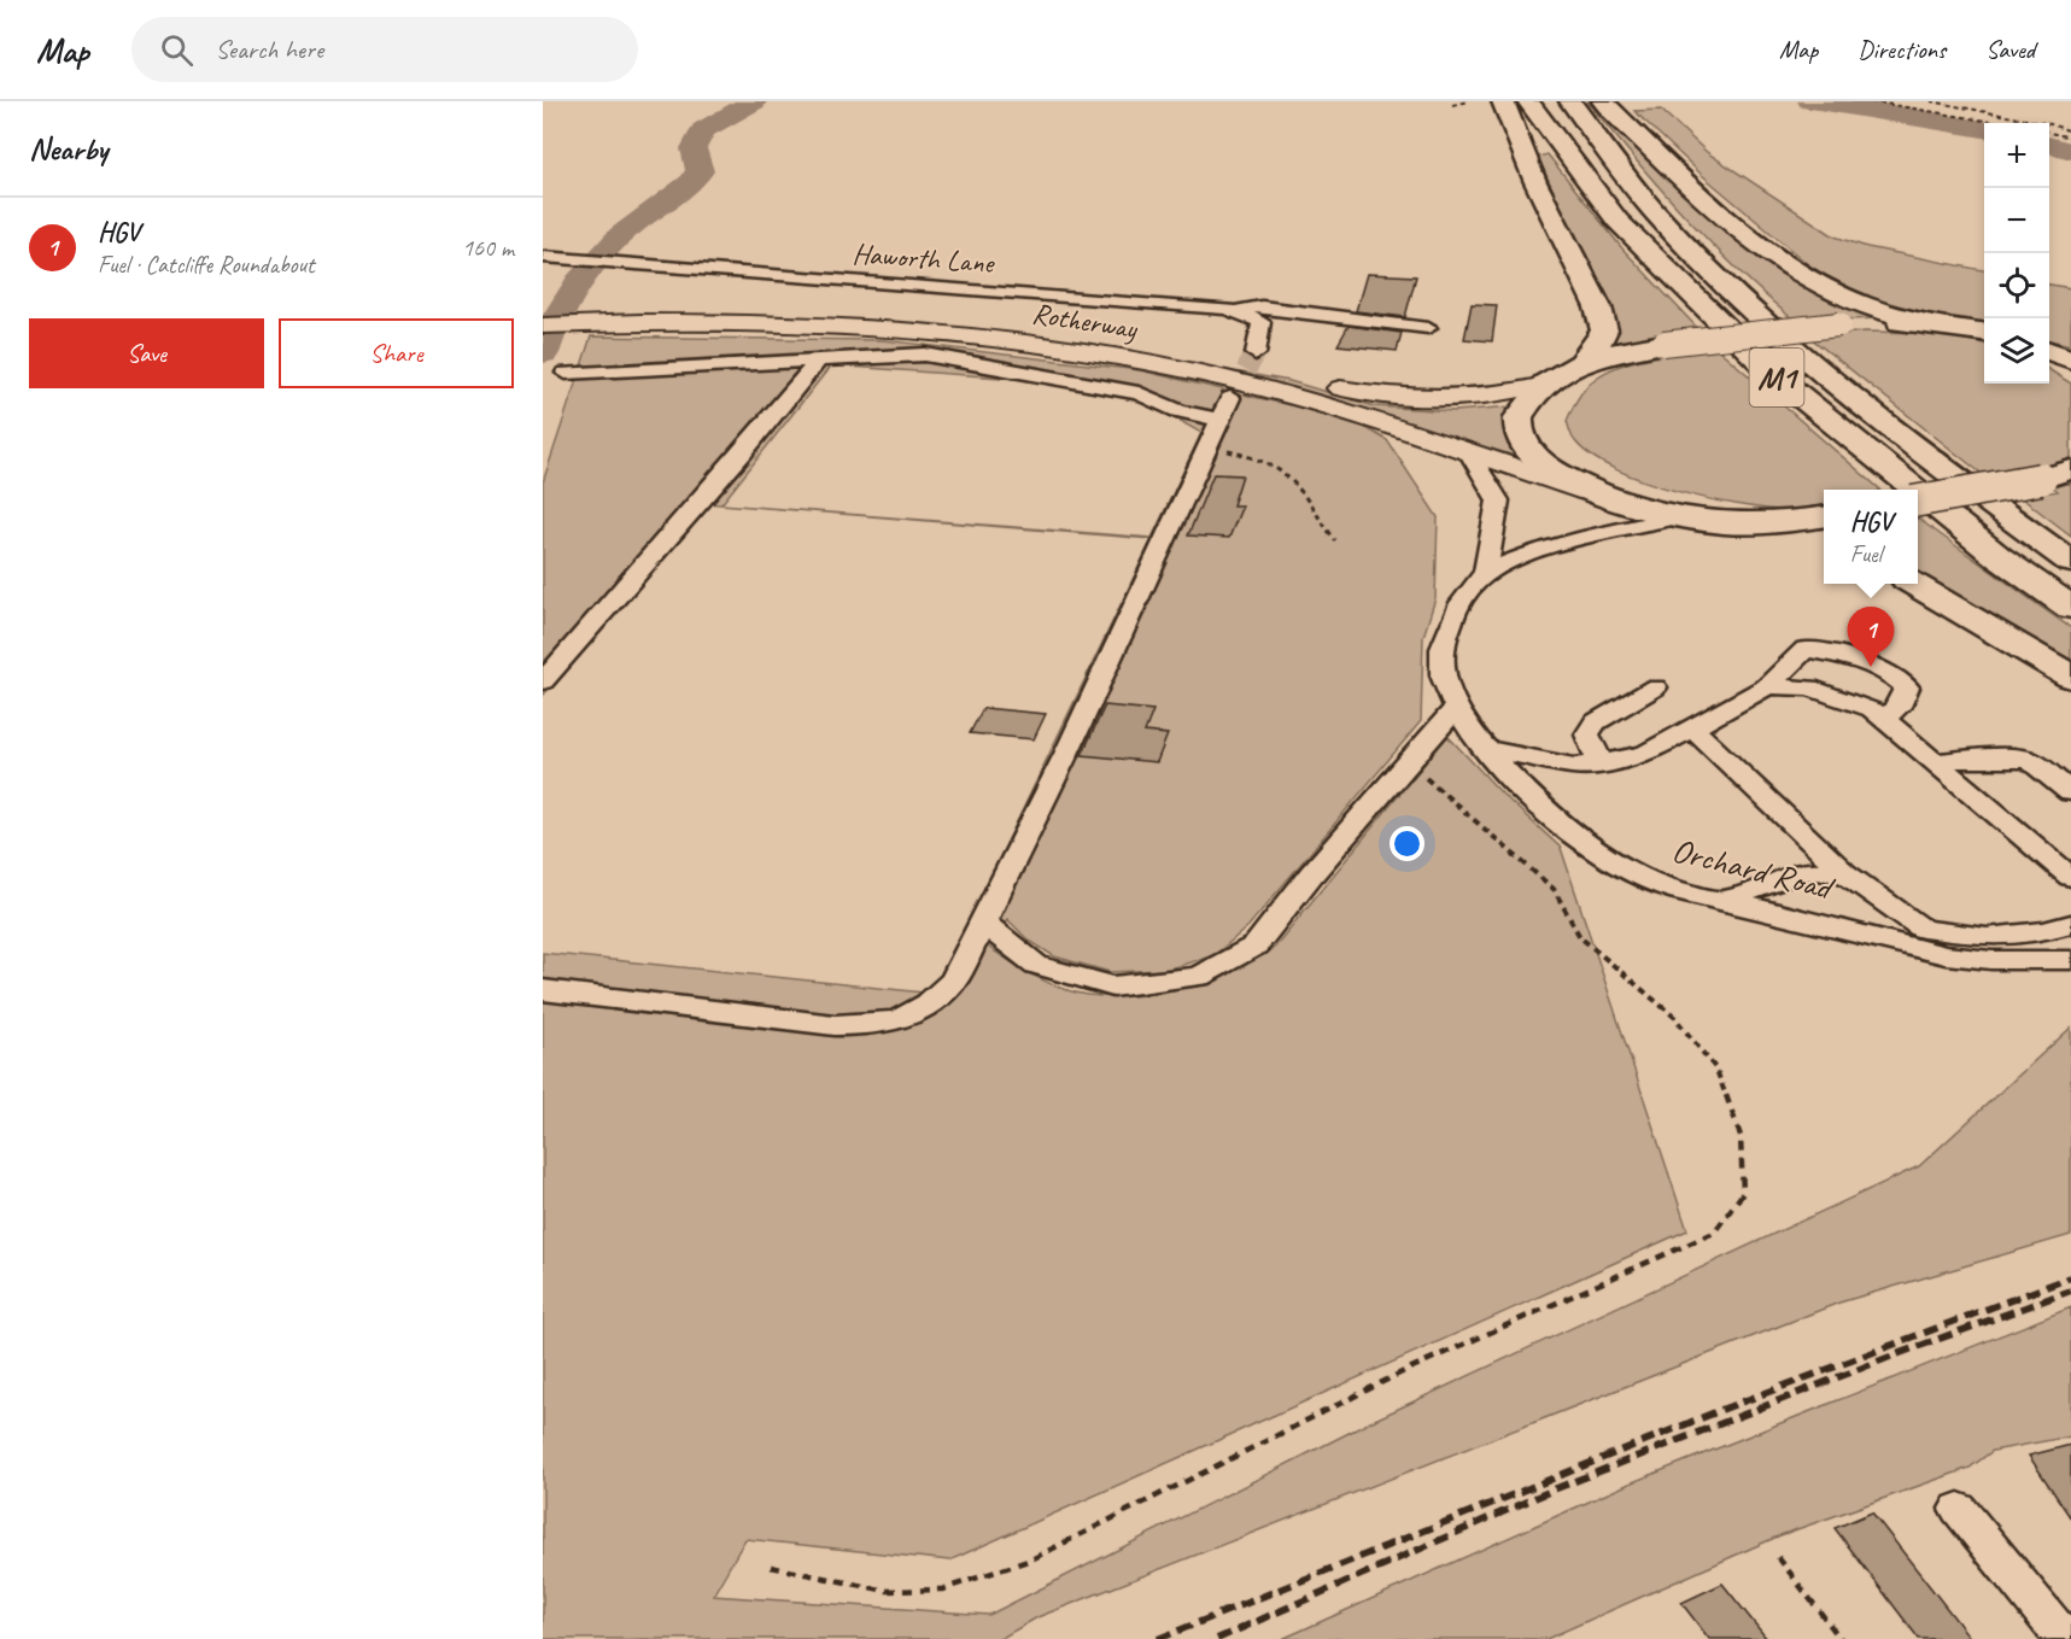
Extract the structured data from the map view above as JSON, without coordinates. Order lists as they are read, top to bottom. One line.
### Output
{"streets":{"highway":["M1"],"main road":["Rotherway"],"street":["Haworth Lane","Orchard Road"]},"page":{"header":"Map","search":"Search here","nav":["Map","Directions","Saved"],"heading":"Nearby","map_buttons":["+","−"],"list":[{"mark":"1","name":"HGV","note":"Fuel · Catcliffe Roundabout","value":"160 m"}],"buttons":["Save","Share"],"popup":["HGV","Fuel"],"pins":"1"}}
